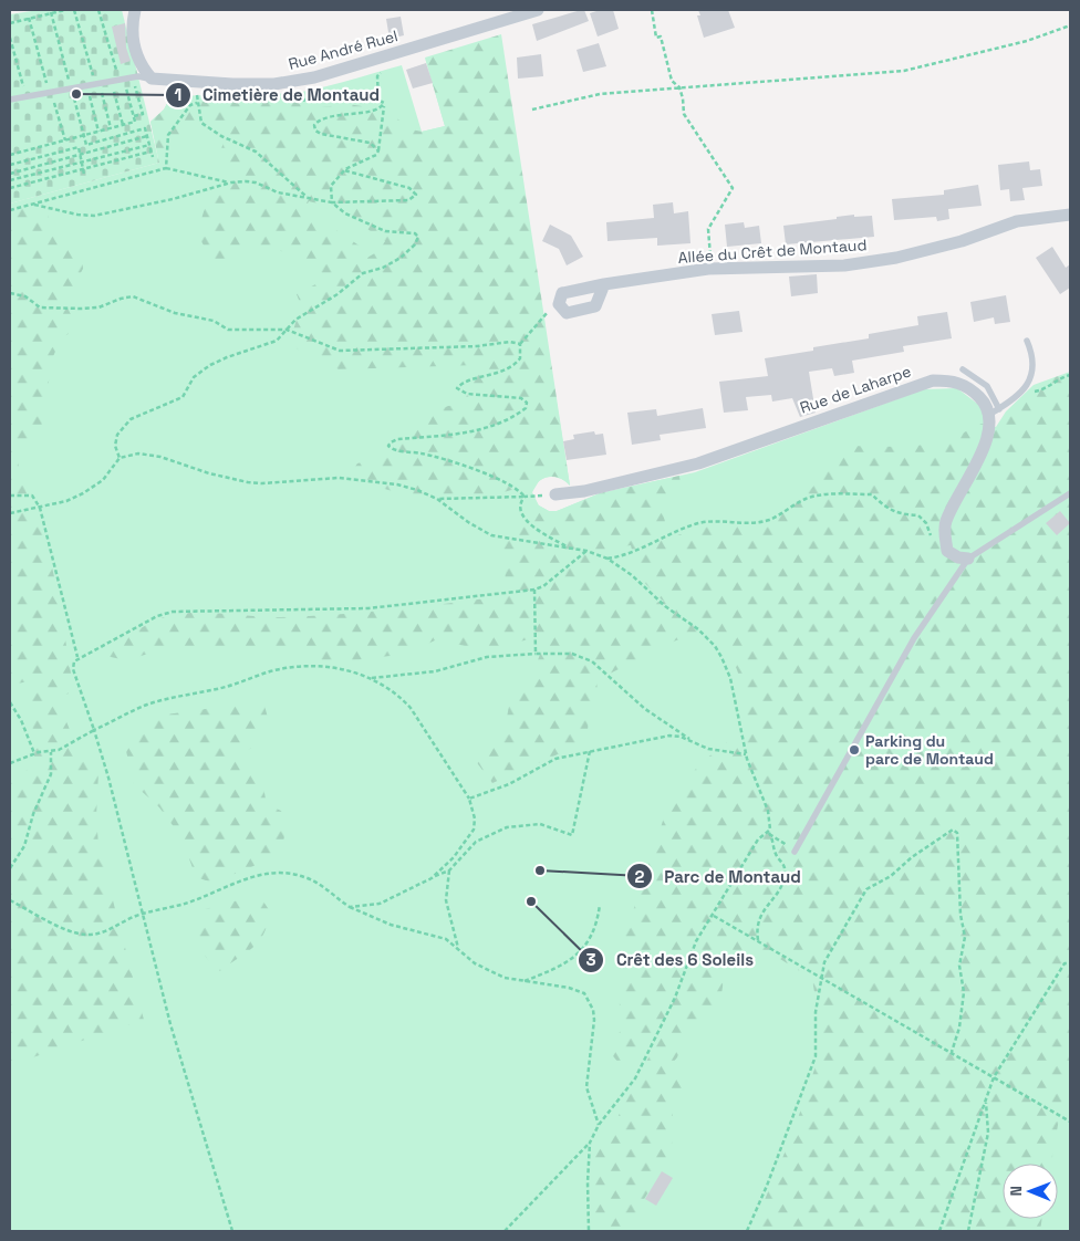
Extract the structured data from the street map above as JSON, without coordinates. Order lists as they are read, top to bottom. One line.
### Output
{"streets":{"street":["Rue André Ruel","Allée du Crêt de Montaud","Rue de Laharpe"]},"places":["Cimetière de Montaud","Parking du parc de Montaud","Parc de Montaud","Crêt des 6 Soleils"],"north":"left"}
